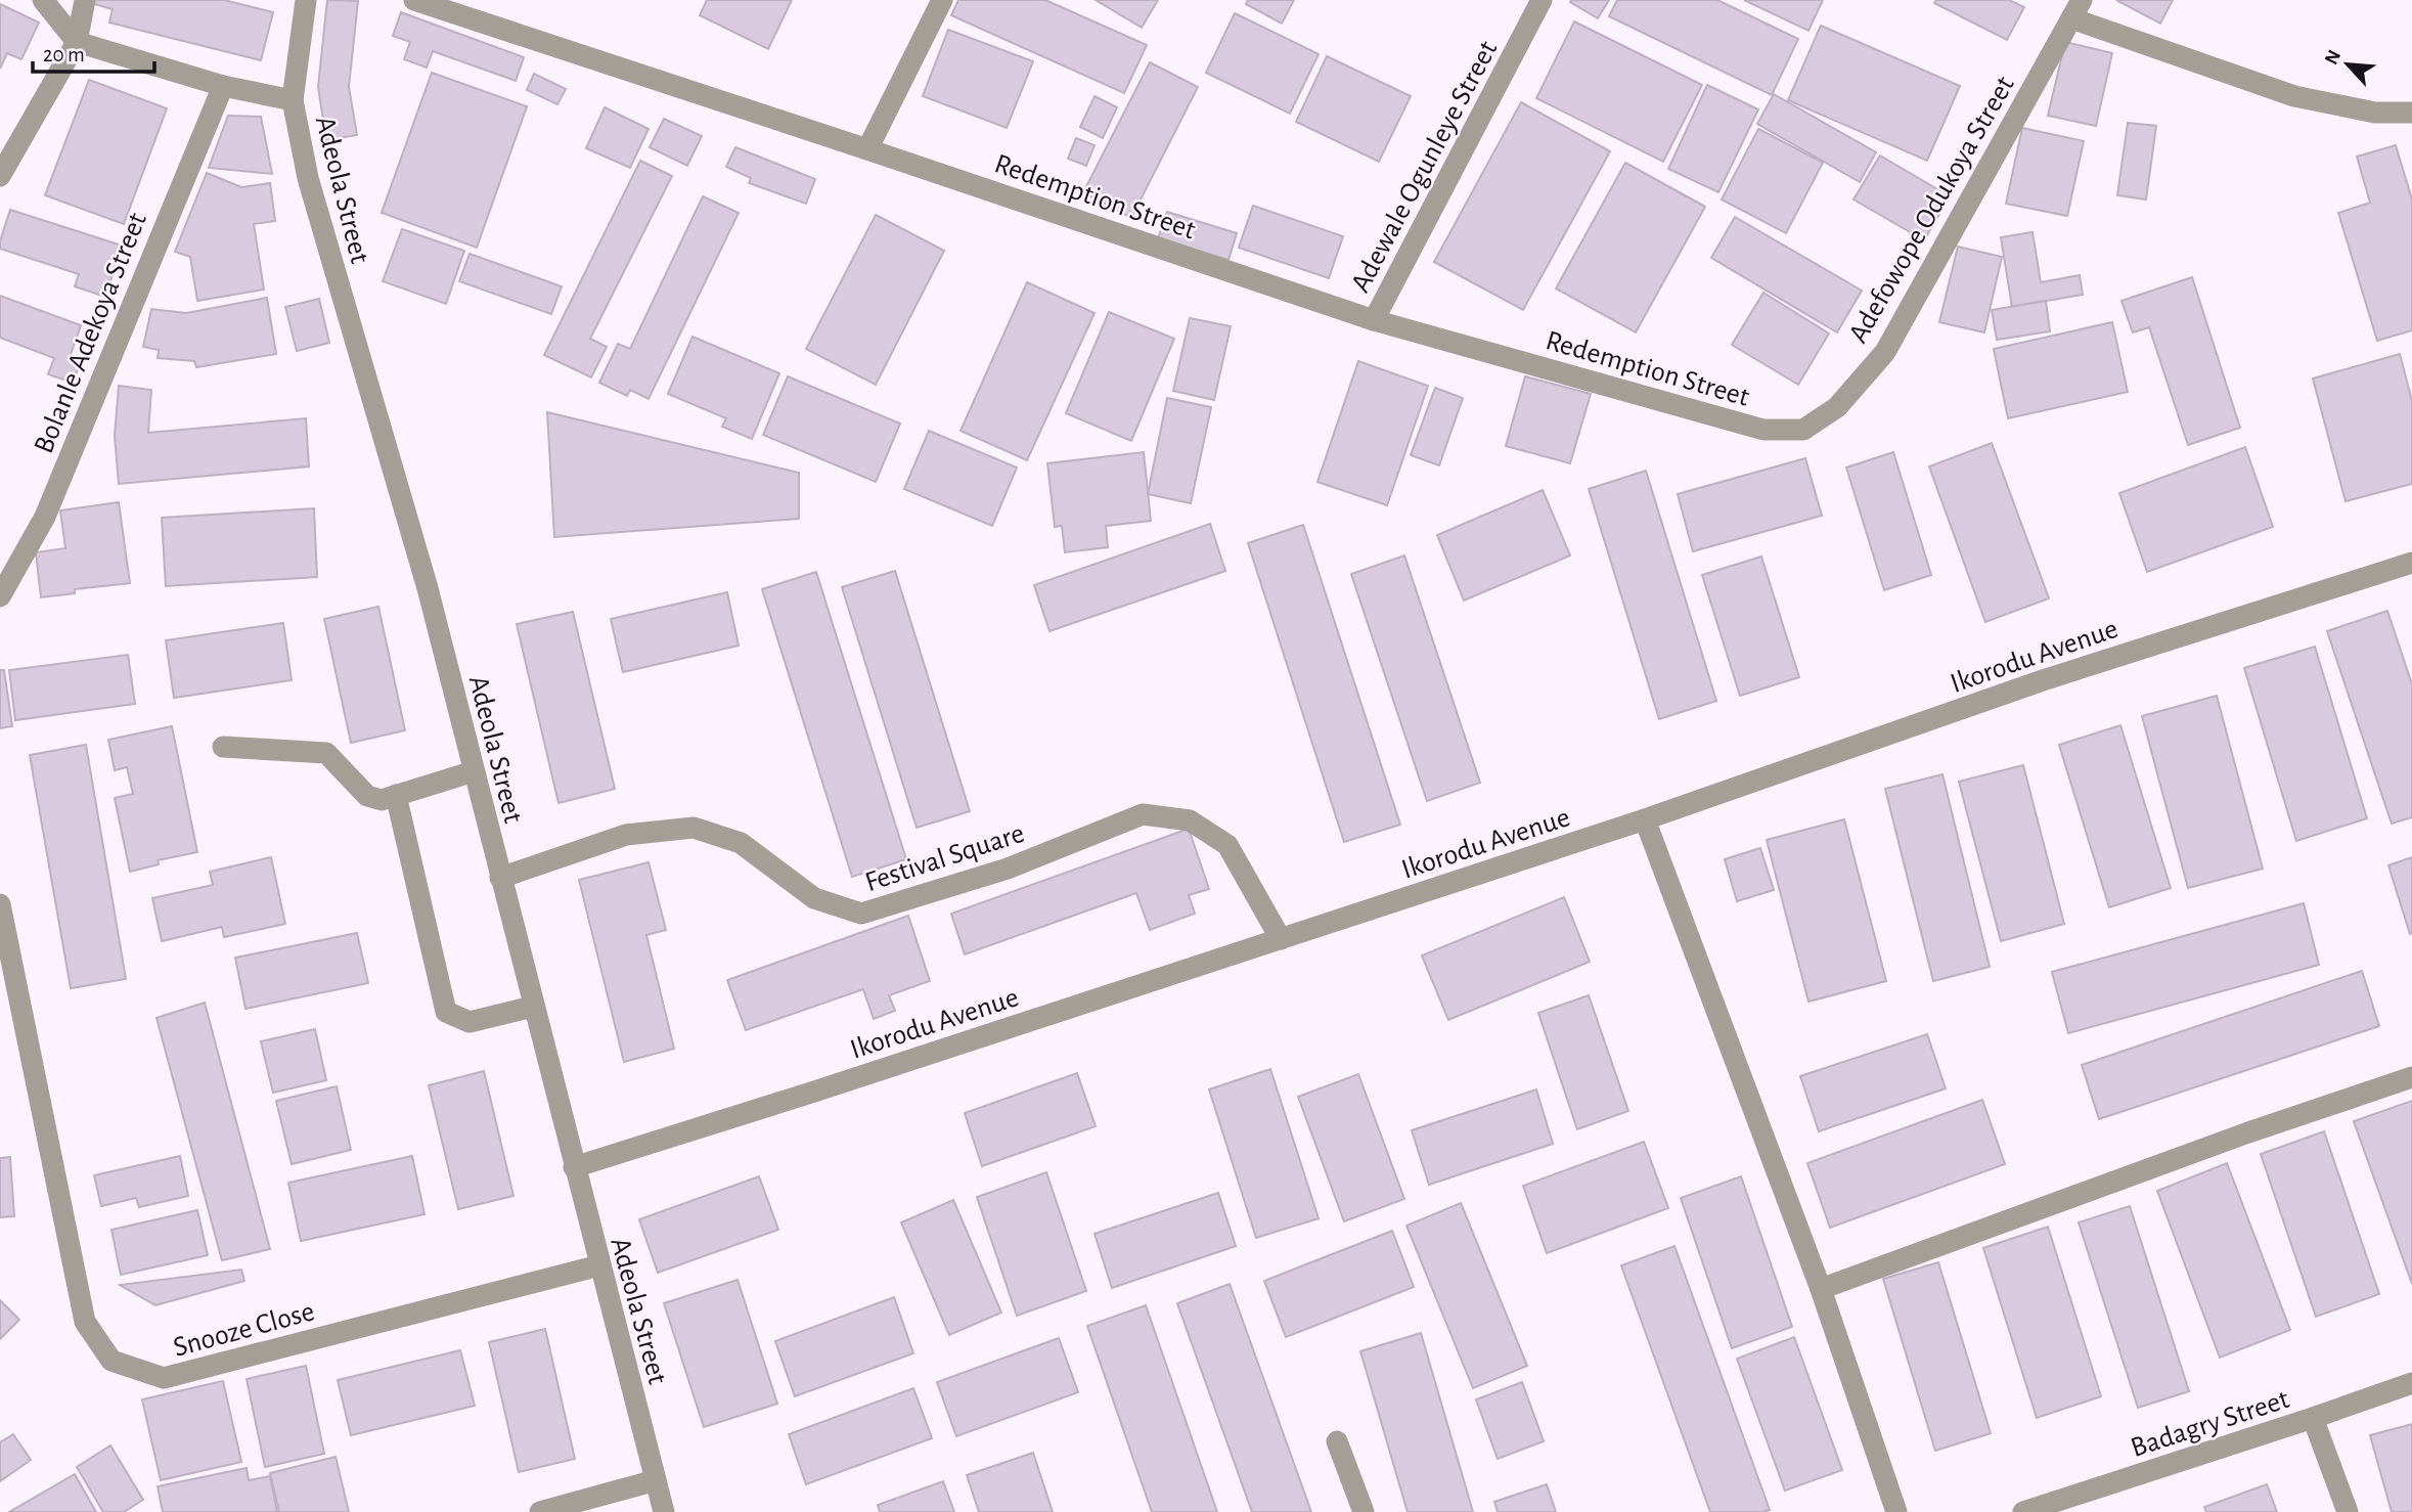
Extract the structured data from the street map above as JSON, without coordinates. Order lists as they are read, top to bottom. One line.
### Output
{"streets":{"street":["Adewale Ogunleye Street","Adeola Street","Redemption Street","Adefowope Odukoya Street","Bolanle Adekoya Street","Ikorodu Avenue","Festival Square","Snooze Close","Badagry Street"]},"crossings":[["Adewale Ogunleye Street","Redemption Street"],["Adeola Street","Ikorodu Avenue"],["Adeola Street","Festival Square"],["Adeola Street","Snooze Close"],["Redemption Street","Adefowope Odukoya Street"],["Ikorodu Avenue","Festival Square"]],"scale_bar":"20 m","north":"top left"}
